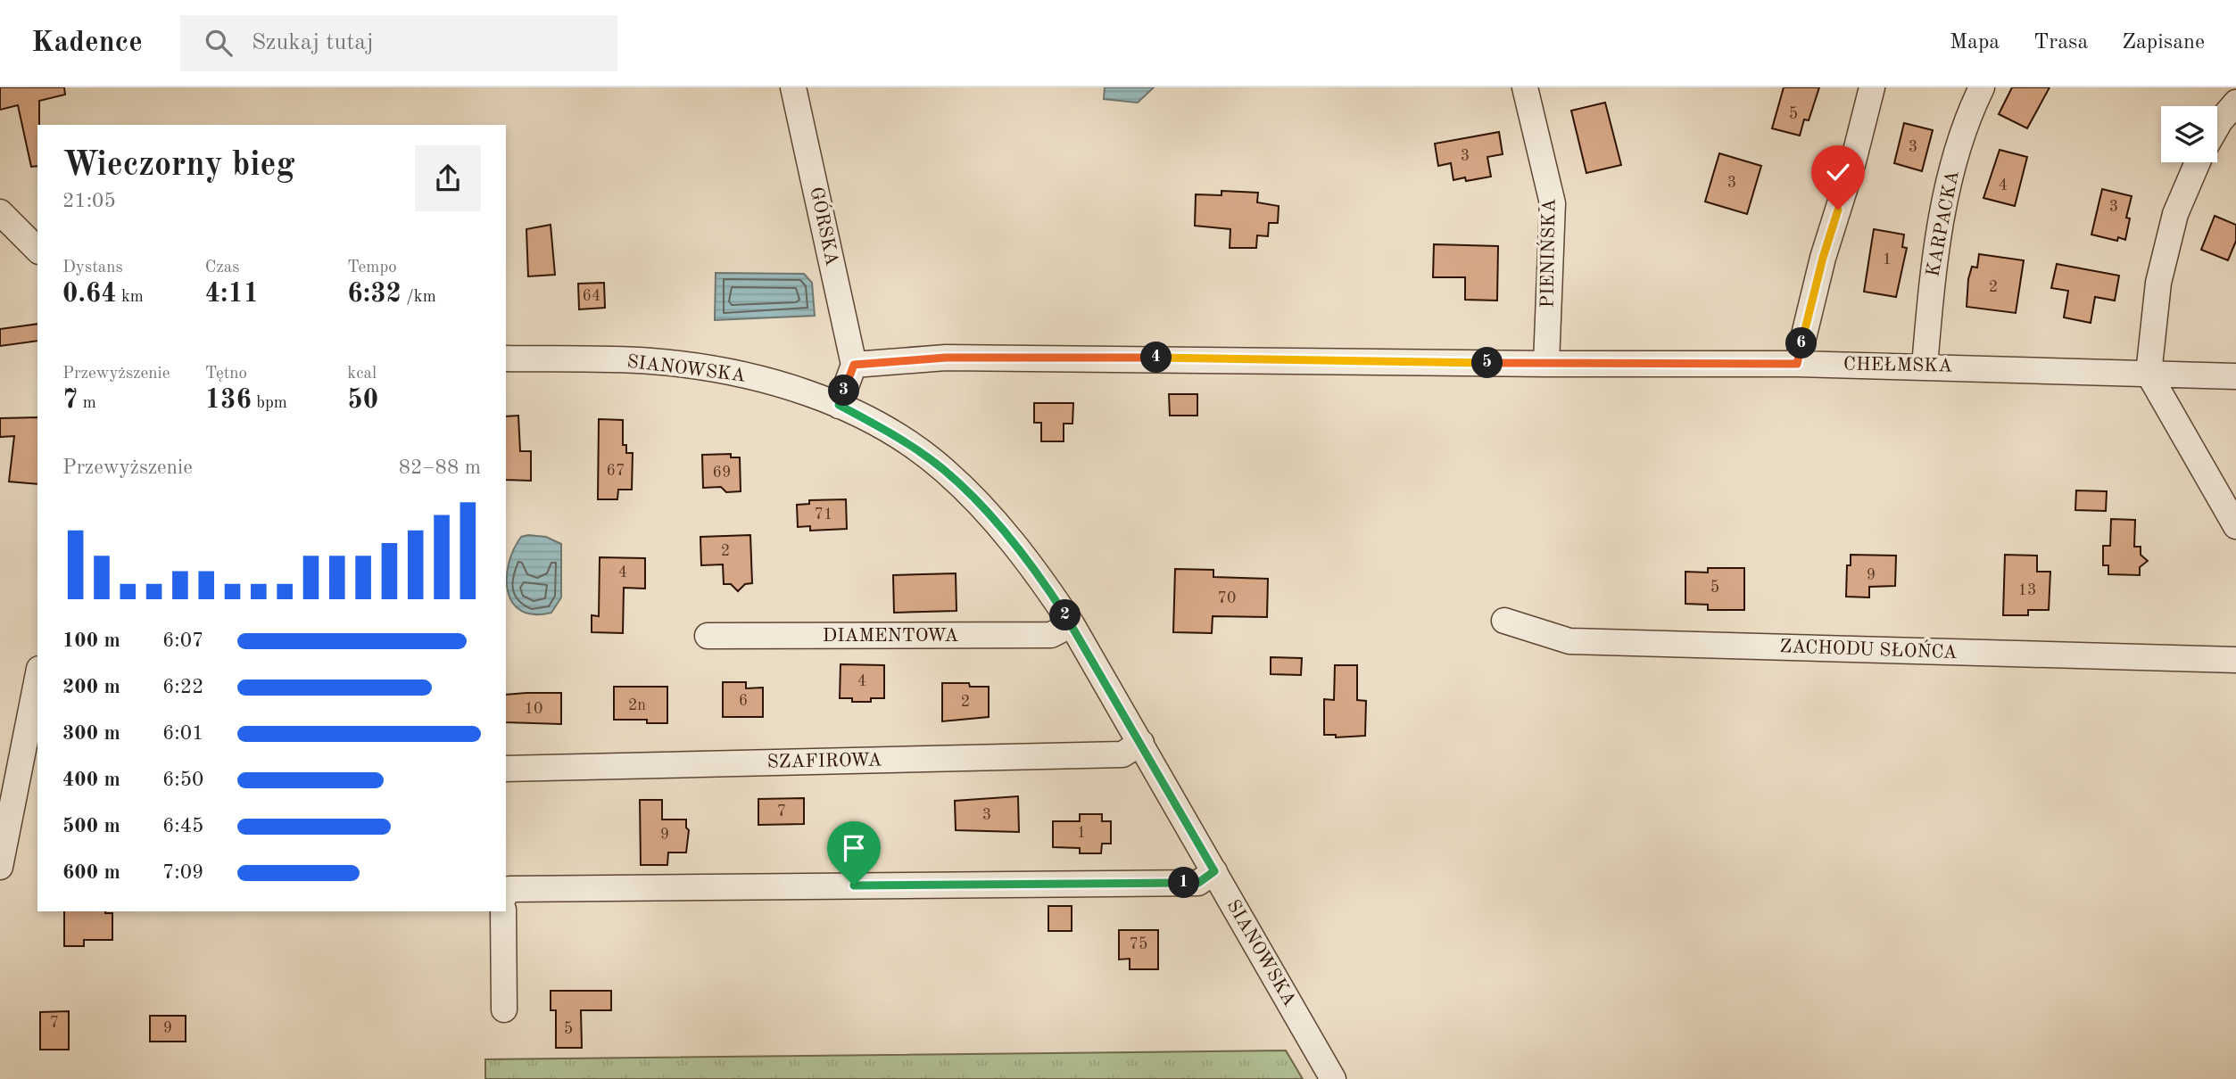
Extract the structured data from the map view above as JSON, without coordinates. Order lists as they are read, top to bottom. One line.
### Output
{"streets":{"street":["KARPACKA","GÓRSKA","PIENIŃSKA","CHEŁMSKA","SIANOWSKA","DIAMENTOWA","ZACHODU SŁOŃCA","SZAFIROWA"]},"crossings":[["KARPACKA","CHEŁMSKA"],["GÓRSKA","CHEŁMSKA"],["PIENIŃSKA","CHEŁMSKA"],["SIANOWSKA","DIAMENTOWA"],["SIANOWSKA","SZAFIROWA"]],"house_numbers":["5","3","3","3","4","3","1","2","64","67","69","71","2","4","9","5","13","70","4","6","2","2n","10","7","3","1","9","75","7","9","5"],"page":{"header":"Kadence","search":"Szukaj tutaj","nav":["Mapa","Trasa","Zapisane"],"heading":["Wieczorny bieg","21:05"],"stats":[["Dystans","0.64 km"],["Czas","4:11"],["Tempo","6:32 /km"],["Przewyższenie","7 m"],["Tętno","136 bpm"],["kcal","50"]],"pins":["6","4","5","3","2","1"],"chart":["Przewyższenie","82–88 m"],"list":[{"name":"100 m","note":"6:07"},{"name":"200 m","note":"6:22"},{"name":"300 m","note":"6:01"},{"name":"400 m","note":"6:50"},{"name":"500 m","note":"6:45"},{"name":"600 m","note":"7:09"}]}}
